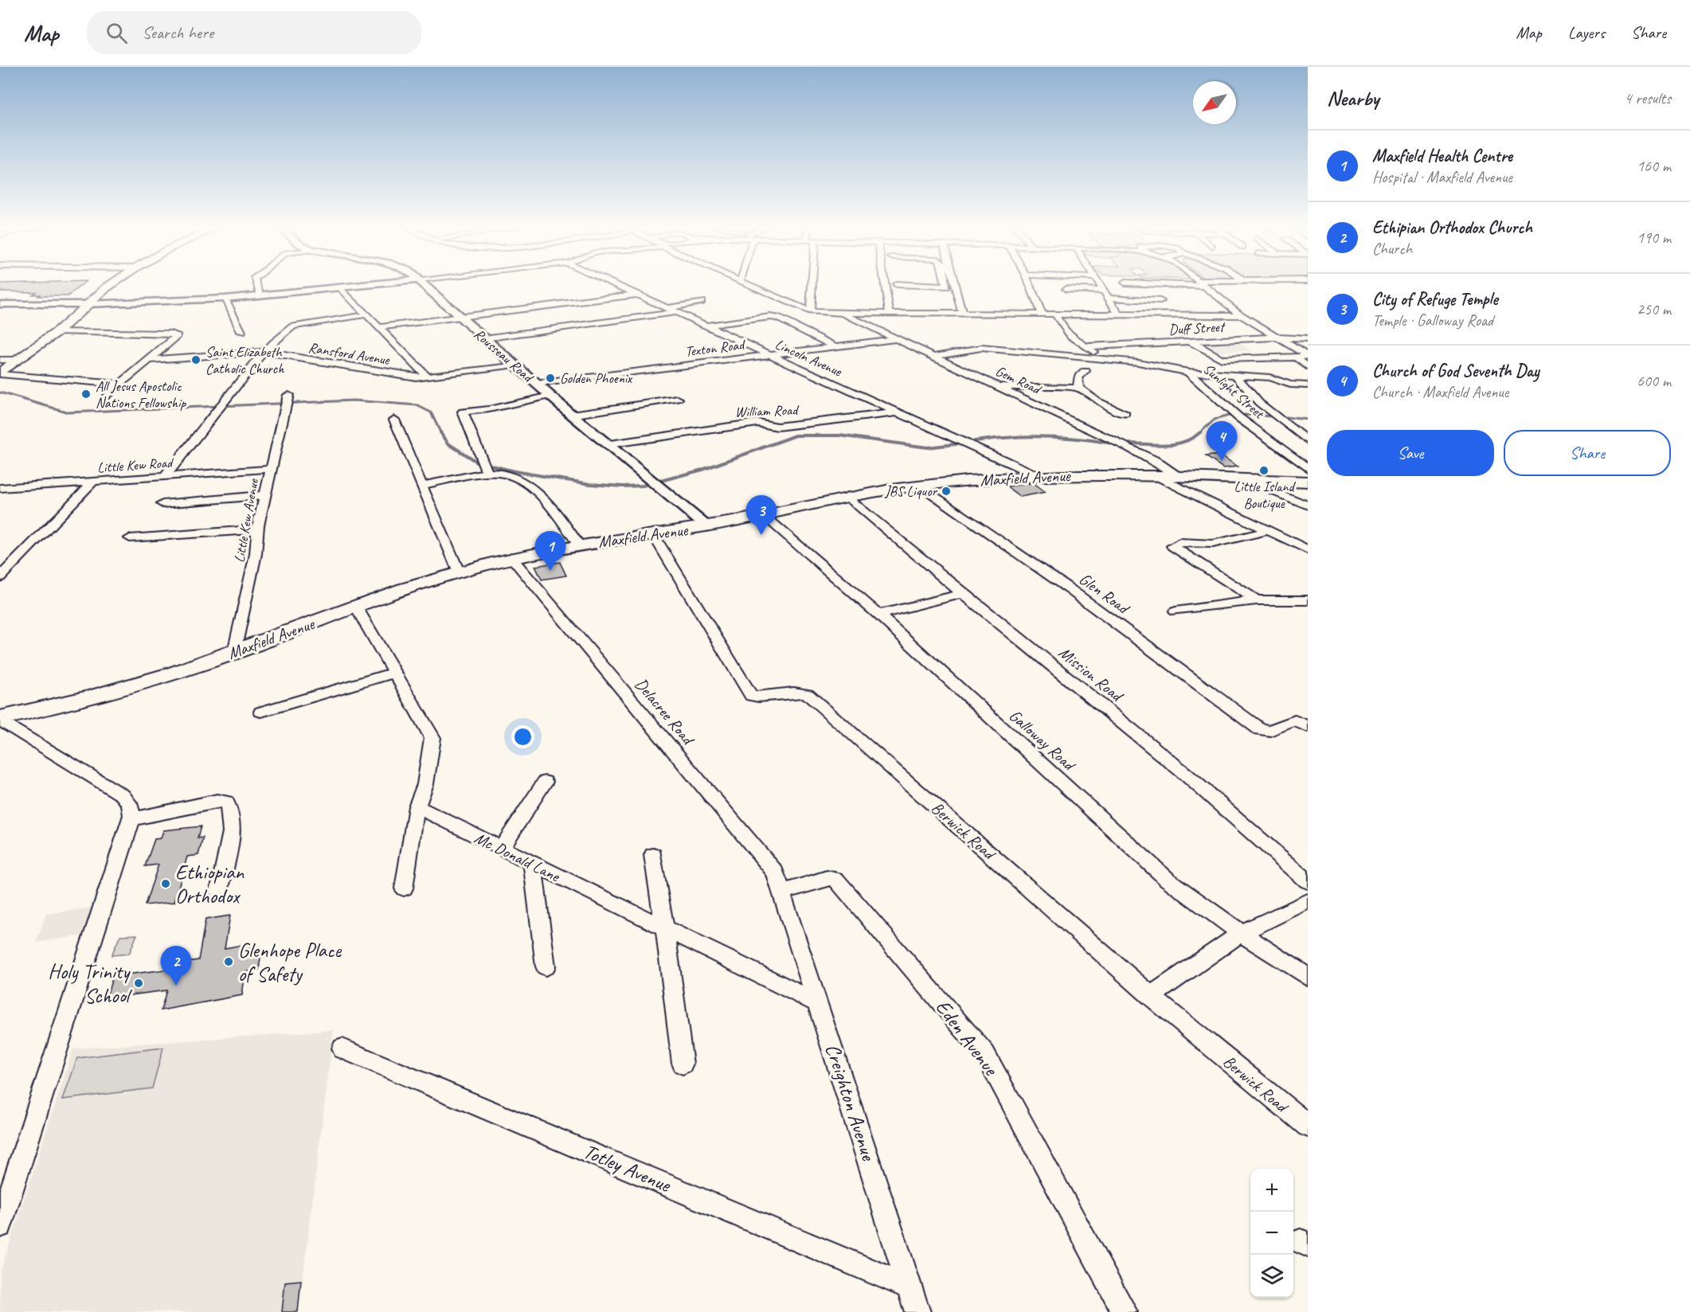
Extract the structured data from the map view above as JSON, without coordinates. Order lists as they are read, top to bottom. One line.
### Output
{"streets":{"main road":["Maxfield Avenue"],"street":["Duff Street","Texton Road","Ransford Avenue","Rousseau Road","Lincoln Avenue","Gem Road","Sunlight Street","William Road","Little Kew Road","Little Kew Avenue","Glen Road","Mission Road","Delacree Road","Galloway Road","Berwick Road","Mc Donald Lane","Eden Avenue","Creighton Avenue","Totley Avenue"]},"crossings":[["Texton Road","Rousseau Road"],["Texton Road","Lincoln Avenue"],["Texton Road","Gem Road"],["Ransford Avenue","Rousseau Road"],["Rousseau Road","William Road"],["Rousseau Road","Maxfield Avenue"],["Lincoln Avenue","William Road"],["Lincoln Avenue","Maxfield Avenue"],["Gem Road","Sunlight Street"],["Gem Road","Maxfield Avenue"],["Little Kew Road","Little Kew Avenue"],["Maxfield Avenue","Little Kew Avenue"],["Maxfield Avenue","Glen Road"],["Maxfield Avenue","Mission Road"],["Maxfield Avenue","Delacree Road"],["Maxfield Avenue","Galloway Road"],["Maxfield Avenue","Berwick Road"],["Delacree Road","Eden Avenue"],["Delacree Road","Creighton Avenue"],["Mc Donald Lane","Creighton Avenue"],["Eden Avenue","Creighton Avenue"],["Creighton Avenue","Totley Avenue"]],"places":["Saint Elizabeth Catholic Church","Golden Phoenix","All Jesus Apostolic Nations Fellowship","Little Island Boutique","JBS Liquor","Ethiopian Orthodox","Glenhope Place of Safety","Holy Trinity School"],"north":"bottom left","page":{"header":"Map","search":"Search here","nav":["Map","Layers","Share"],"heading":["Nearby","4 results"],"list":[{"mark":"1","name":"Maxfield Health Centre","note":"Hospital · Maxfield Avenue","value":"160 m"},{"mark":"2","name":"Ethipian Orthodox Church","note":"Church","value":"190 m"},{"mark":"3","name":"City of Refuge Temple","note":"Temple · Galloway Road","value":"250 m"},{"mark":"4","name":"Church of God Seventh Day","note":"Church · Maxfield Avenue","value":"600 m"}],"buttons":["Save","Share"],"pins":["4","3","1","2"],"map_buttons":["+","−"]}}
